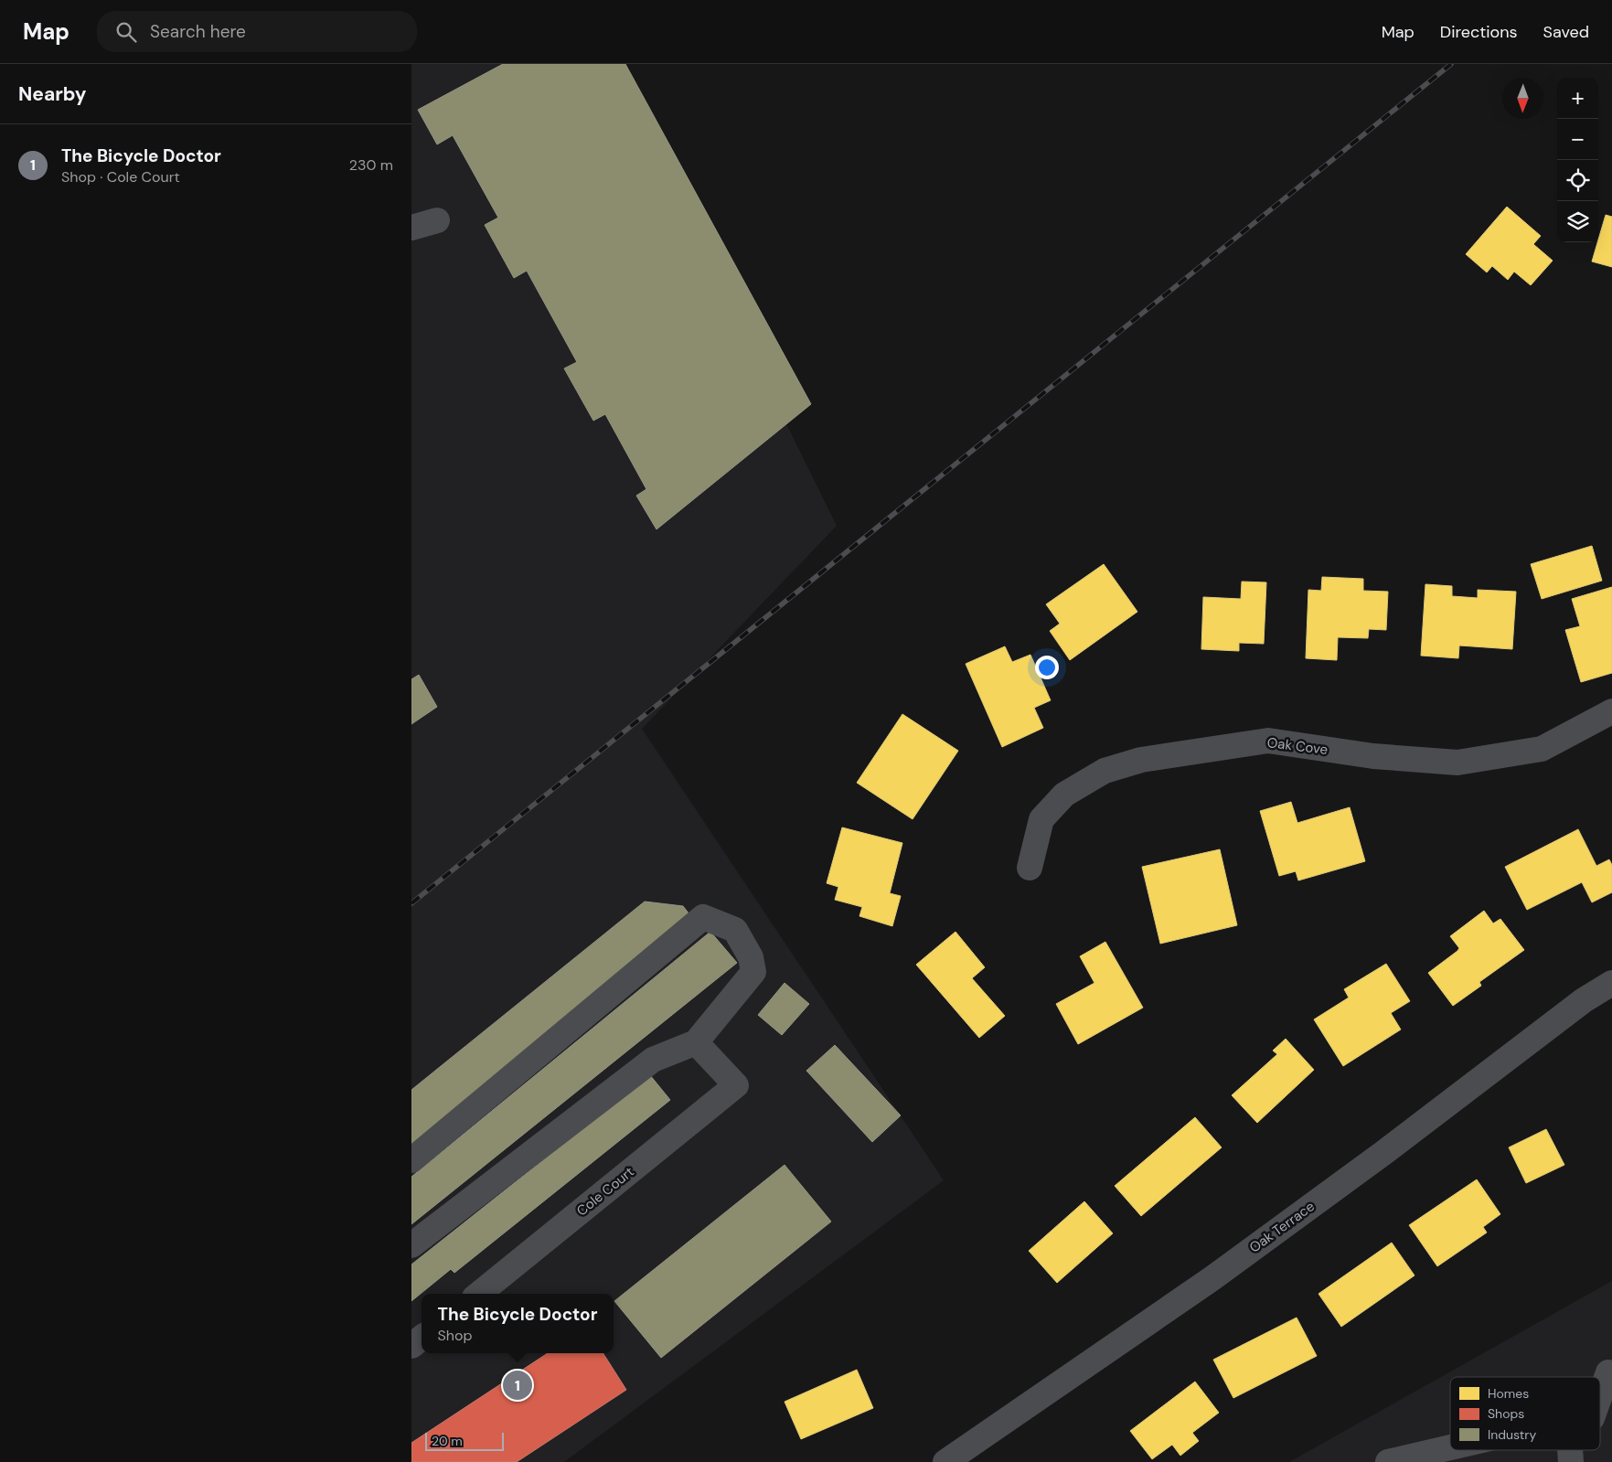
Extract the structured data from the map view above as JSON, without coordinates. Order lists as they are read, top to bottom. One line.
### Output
{"streets":{"street":["Oak Cove","Cole Court","Oak Terrace"]},"legend":["Homes","Shops","Industry"],"scale_bar":"20 m","north":"bottom","page":{"header":"Map","search":"Search here","nav":["Map","Directions","Saved"],"heading":"Nearby","map_buttons":["+","−"],"list":[{"mark":"1","name":"The Bicycle Doctor","note":"Shop · Cole Court","value":"230 m"}],"popup":["The Bicycle Doctor","Shop"],"pins":"1","scale":"20 m"}}
